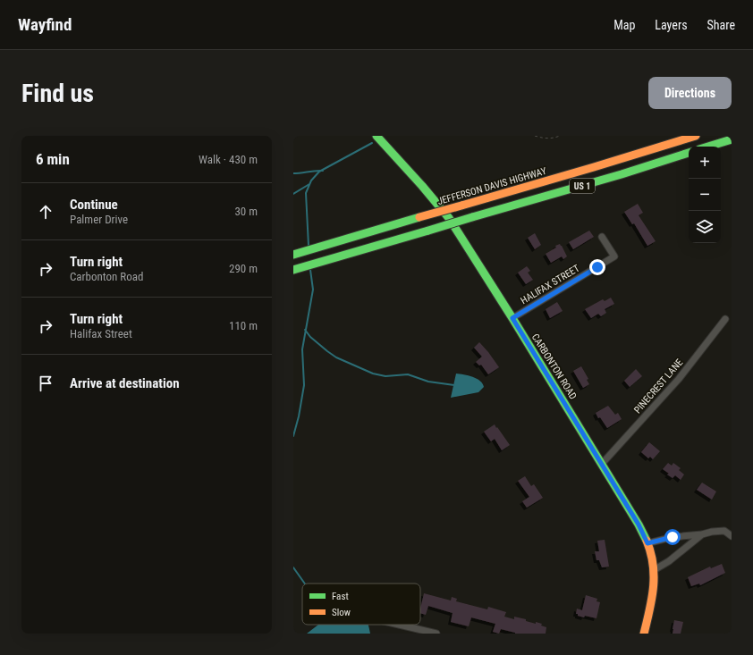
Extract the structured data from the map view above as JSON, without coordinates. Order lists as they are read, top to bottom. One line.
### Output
{"streets":{"main road":["JEFFERSON DAVIS HIGHWAY","US 1","CARBONTON ROAD"],"street":["HALIFAX STREET","PINECREST LANE"]},"crossings":[["HALIFAX STREET","CARBONTON ROAD"],["CARBONTON ROAD","PINECREST LANE"]],"legend":["Fast","Slow"],"page":{"header":"Wayfind","nav":["Map","Layers","Share"],"buttons":"Directions","title":"Find us","heading":["6 min","Walk · 430 m"],"map_buttons":["+","−"],"list":[["Continue","Palmer Drive","30 m"],["Turn right","Carbonton Road","290 m"],["Turn right","Halifax Street","110 m"],"Arrive at destination"]}}
